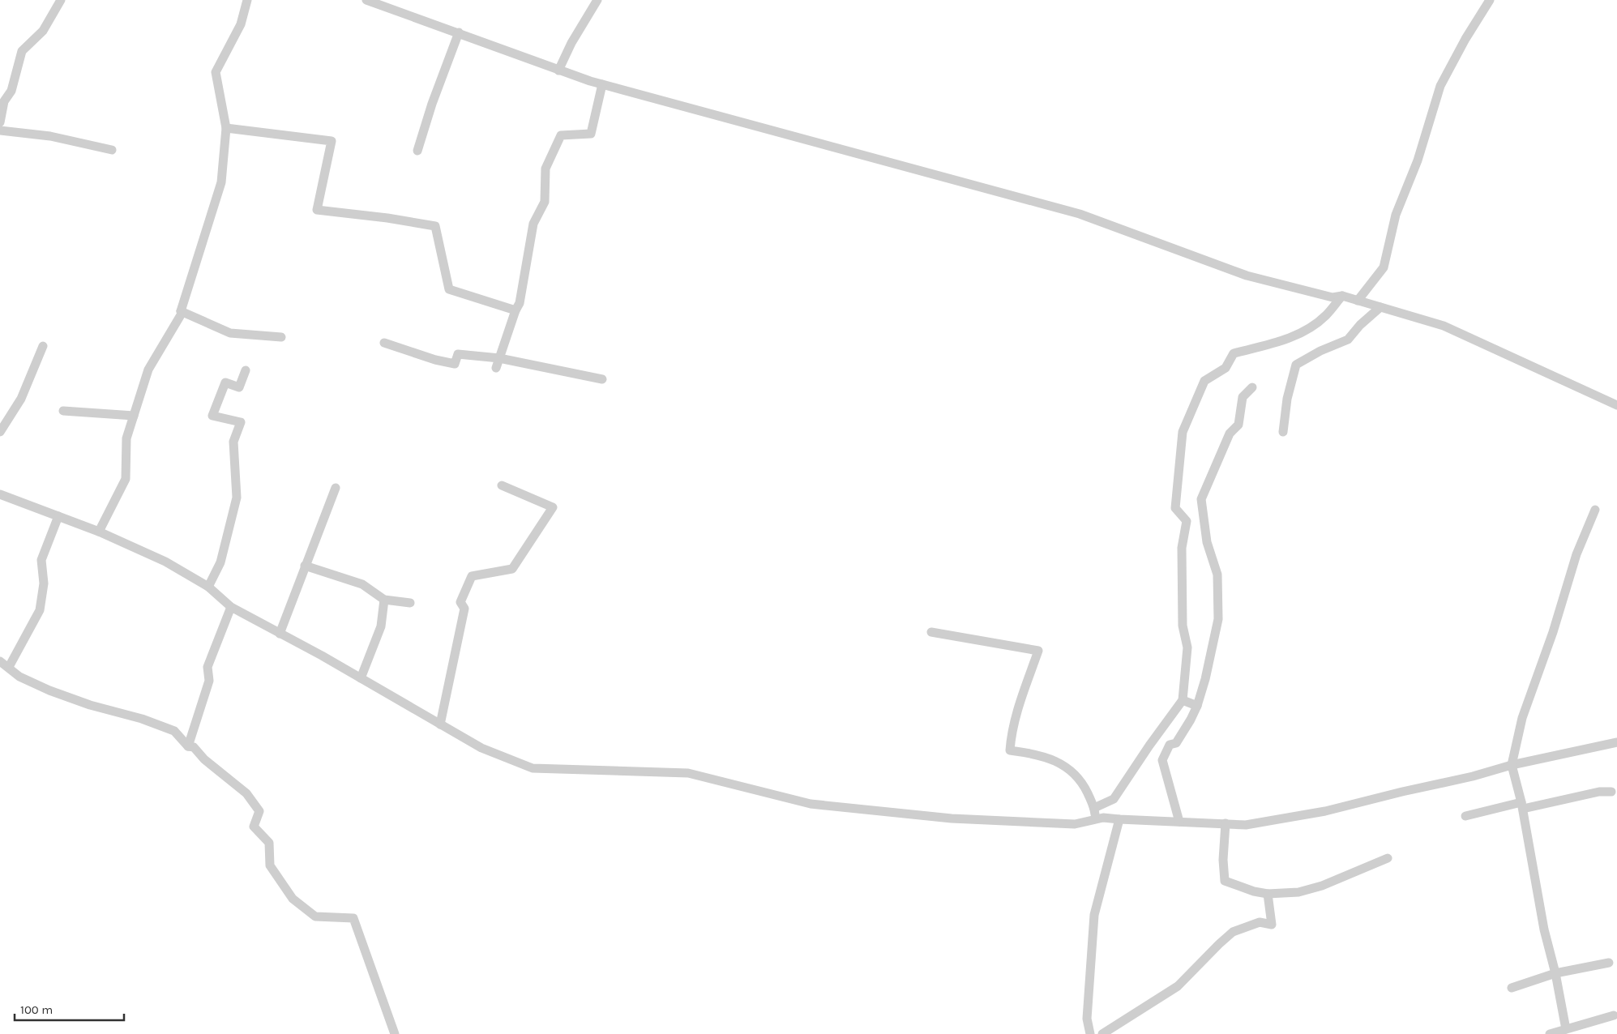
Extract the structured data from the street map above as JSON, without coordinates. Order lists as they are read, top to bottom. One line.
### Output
{"scale_bar":"100 m"}
